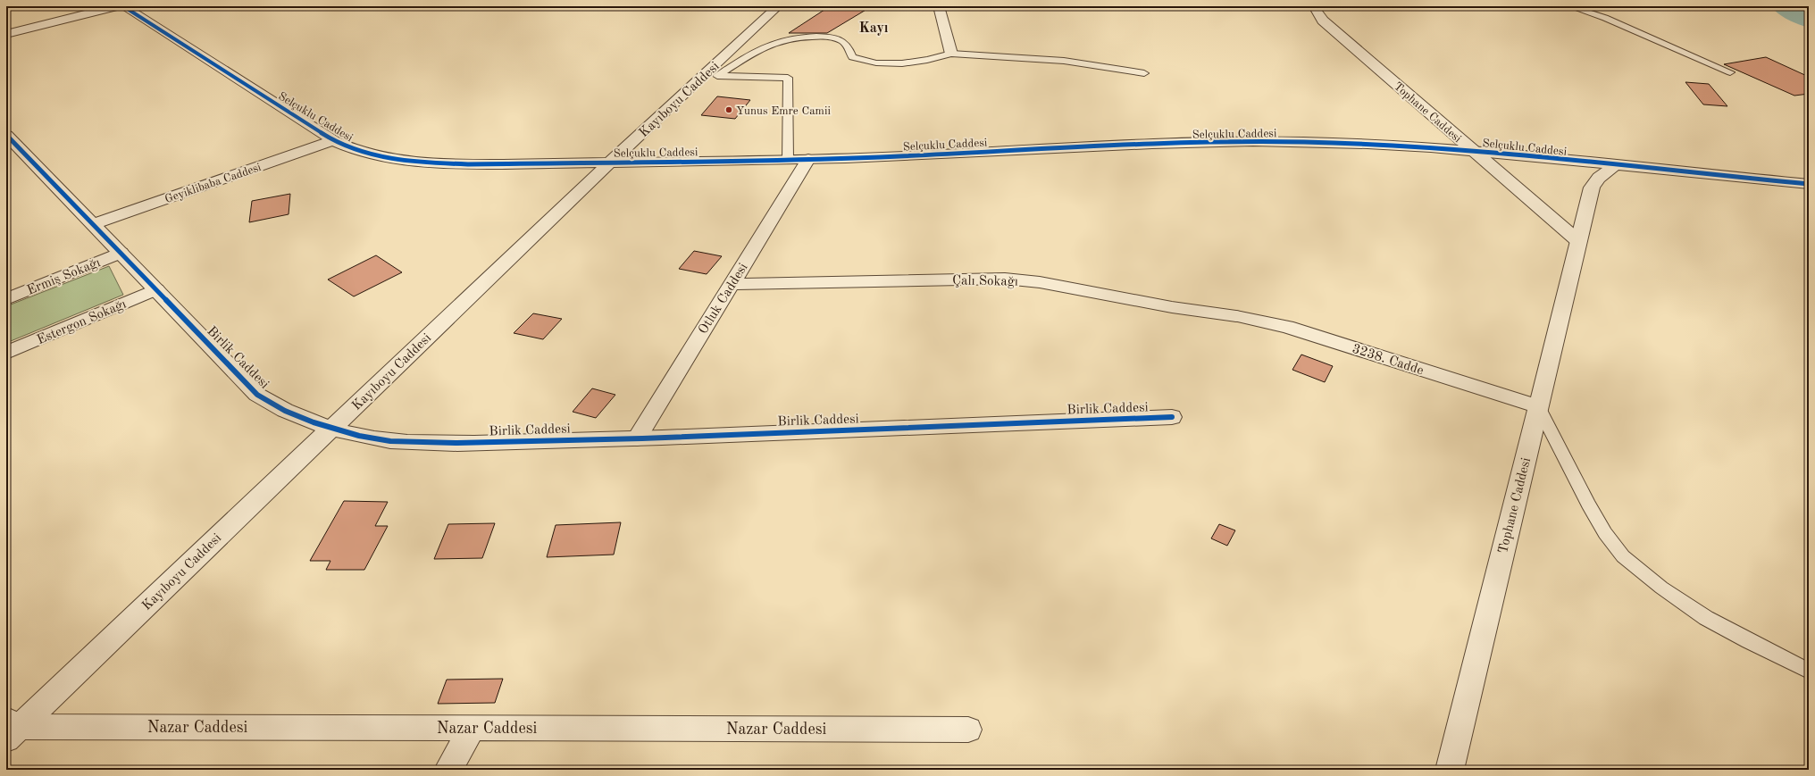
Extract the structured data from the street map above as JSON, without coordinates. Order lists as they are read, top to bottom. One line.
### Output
{"streets":{"street":["Kayıboyu Caddesi","Tophane Caddesi","Selçuklu Caddesi","Geyiklibaba Caddesi","Ermiş Sokağı","Çalı Sokağı","Otluk Caddesi","Estergon Sokağı","Birlik Caddesi","3238. Cadde","Nazar Caddesi"]},"crossings":[["Kayıboyu Caddesi","Selçuklu Caddesi"],["Kayıboyu Caddesi","Birlik Caddesi"],["Kayıboyu Caddesi","Nazar Caddesi"],["Tophane Caddesi","Selçuklu Caddesi"],["Tophane Caddesi","3238. Cadde"],["Selçuklu Caddesi","Geyiklibaba Caddesi"],["Selçuklu Caddesi","Otluk Caddesi"],["Geyiklibaba Caddesi","Birlik Caddesi"],["Ermiş Sokağı","Birlik Caddesi"],["Çalı Sokağı","Otluk Caddesi"],["Çalı Sokağı","3238. Cadde"],["Otluk Caddesi","Birlik Caddesi"],["Estergon Sokağı","Birlik Caddesi"]],"districts":["Kayı"],"places":["Yunus Emre Camii"]}
